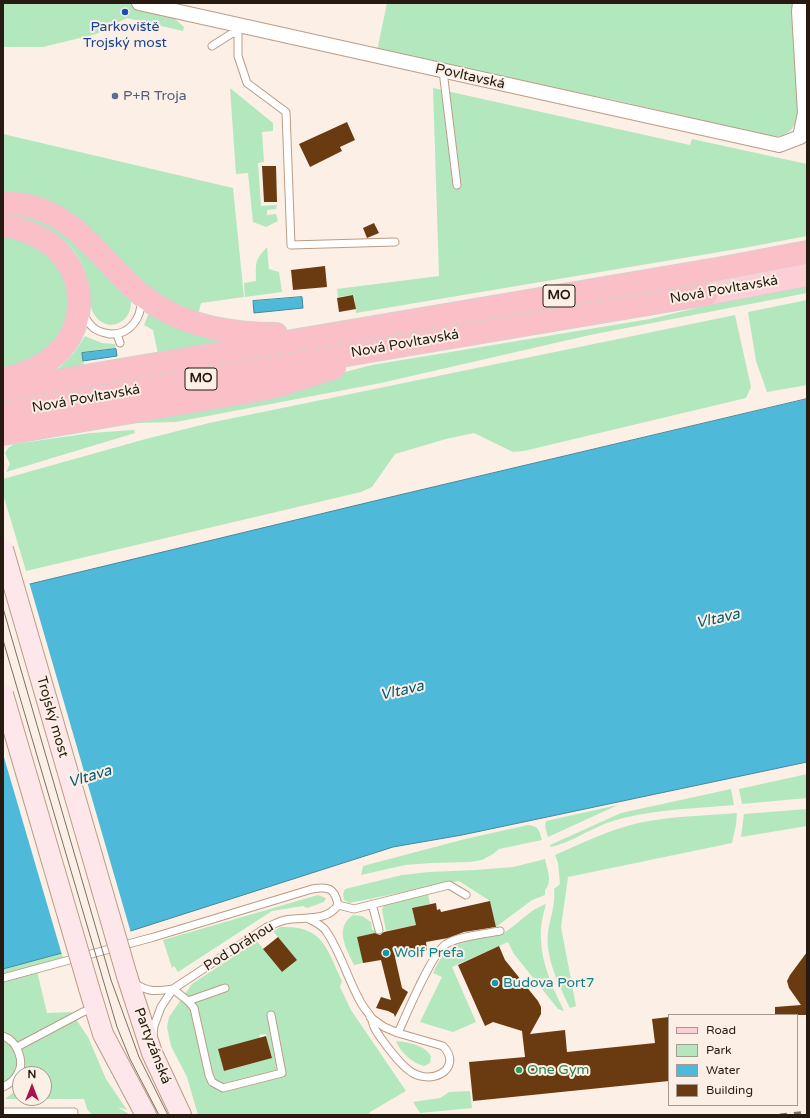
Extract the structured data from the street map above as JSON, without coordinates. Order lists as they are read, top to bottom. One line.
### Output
{"streets":{"highway":["Nová Povltavská","MO"],"main road":["Trojský most","Partyzánská"],"street":["Povltavská"],"lane":["Pod Dráhou"]},"crossings":[["Trojský most","Pod Dráhou"],["Trojský most","Partyzánská"],["Pod Dráhou","Partyzánská"]],"water":["Vltava"],"places":["Parkoviště Trojský most","P+R Troja","Wolf Prefa","Budova Port7","One Gym"],"legend":["Road","Park","Water","Building"],"north":"top"}
